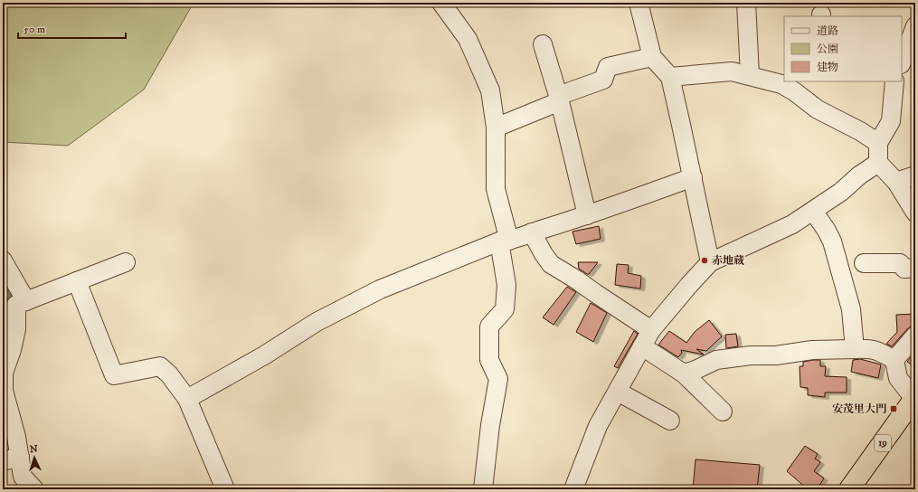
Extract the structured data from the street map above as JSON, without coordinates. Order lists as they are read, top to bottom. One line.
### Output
{"streets":{"highway":["19"]},"places":{"other":["赤地蔵"],"transit":["安茂里大門"]},"legend":["道路","公園","建物"],"scale_bar":"50 m","north":"top"}
